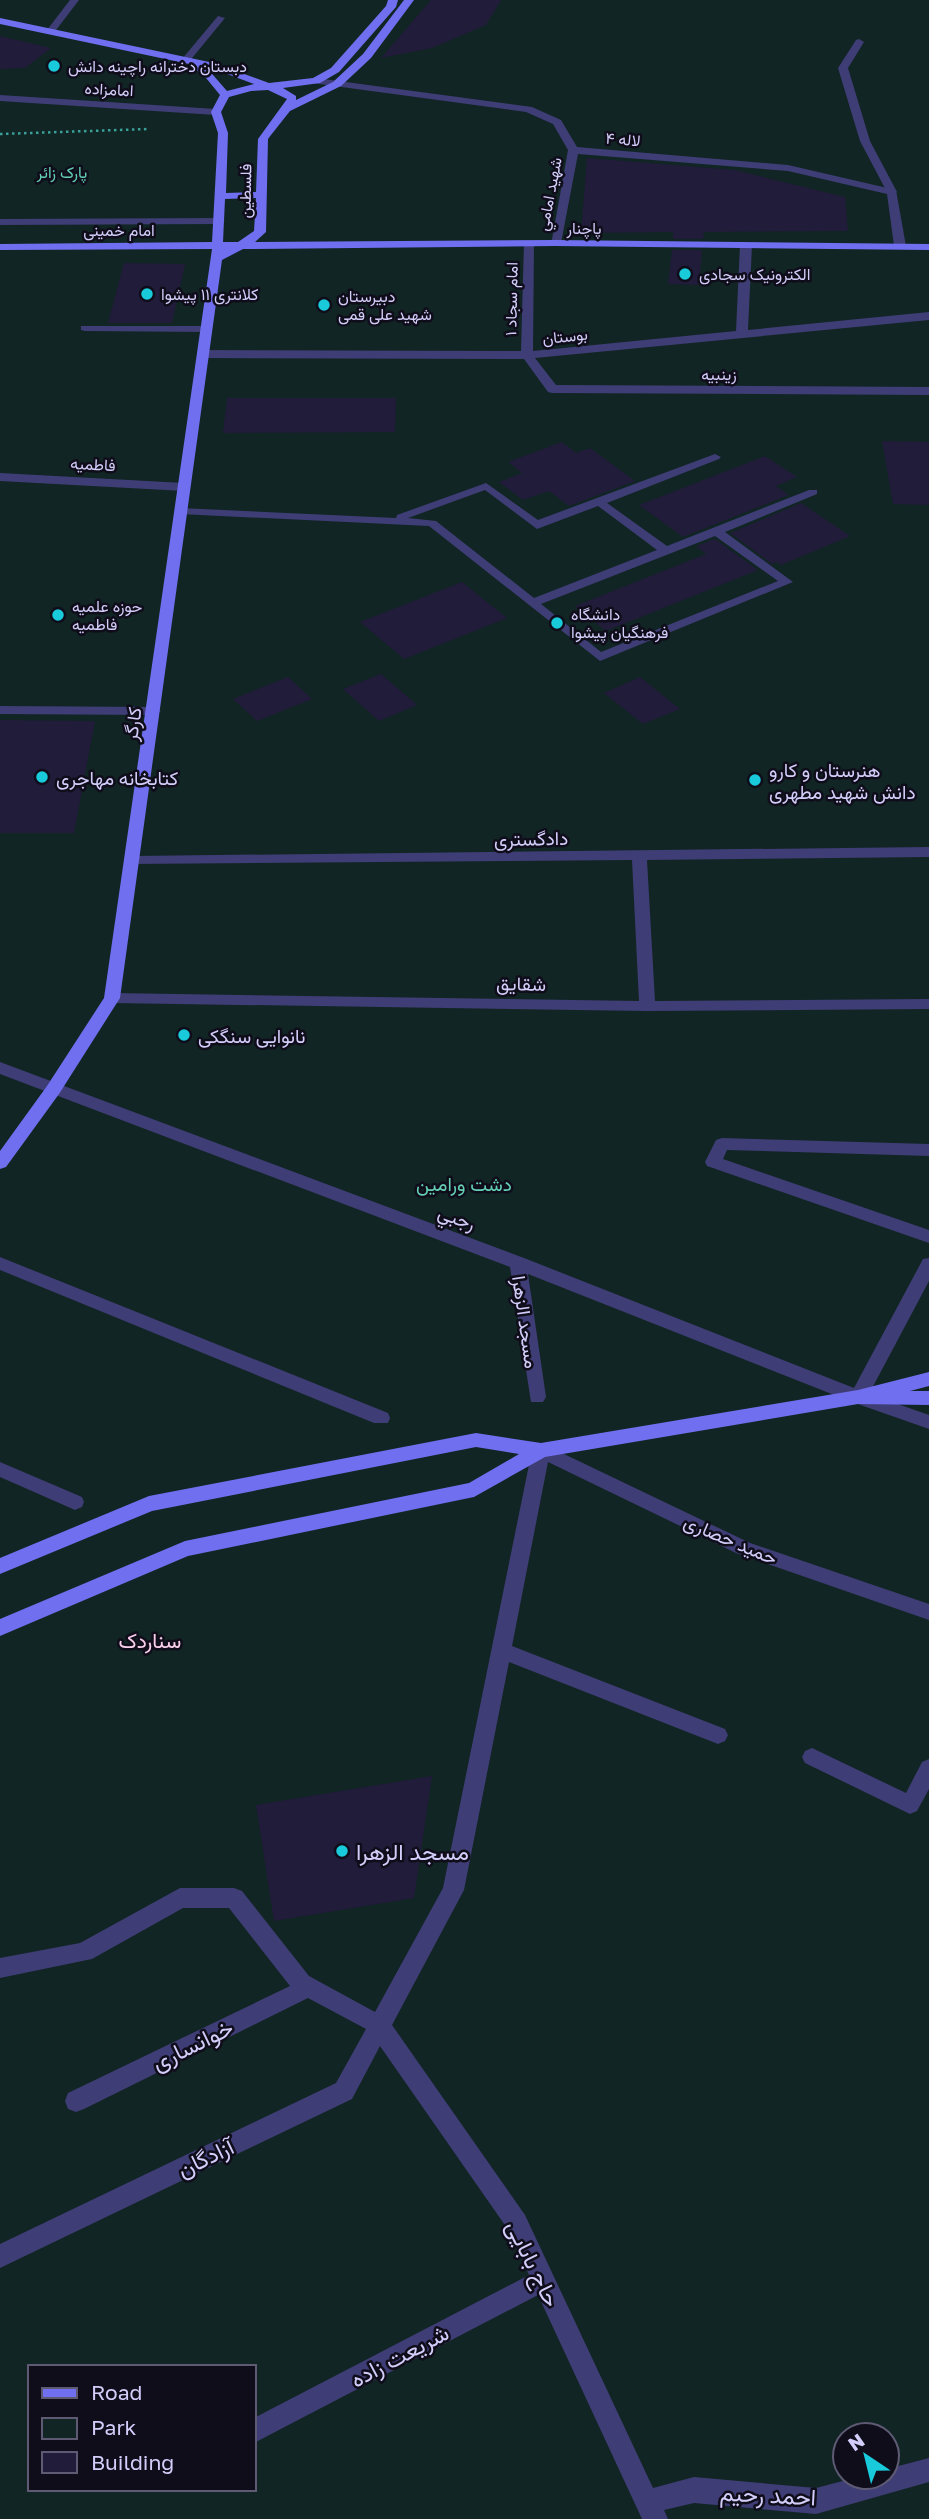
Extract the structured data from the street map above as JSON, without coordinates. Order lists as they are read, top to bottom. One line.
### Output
{"streets":{"main road":["فلسطین","پاچنار","امام خمینی","کارگر"],"street":["امامزاده","لاله ۴","شهيد امامي","امام سجاد ۱","بوستان","زينبيه","فاطميه","دادگستری","شقايق","رجبي","مسجد الزهرا","حمید حصاری","خوانساری","آزادگان","حاج بابایی","شریعت زاده","احمد رحیم"]},"crossings":[["امامزاده","فلسطین"],["لاله ۴","شهيد امامي"],["فلسطین","پاچنار"],["فلسطین","امام خمینی"],["فلسطین","کارگر"],["شهيد امامي","پاچنار"],["پاچنار","امام خمینی"],["پاچنار","امام سجاد ۱"],["امام خمینی","کارگر"],["امام سجاد ۱","بوستان"],["امام سجاد ۱","زينبيه"],["بوستان","زينبيه"],["بوستان","کارگر"],["فاطميه","کارگر"],["کارگر","دادگستری"],["کارگر","شقايق"],["کارگر","رجبي"],["رجبي","مسجد الزهرا"],["آزادگان","حاج بابایی"],["حاج بابایی","شریعت زاده"],["حاج بابایی","احمد رحیم"]],"districts":["سناردک"],"parks":["پارک زائر","دشت ورامین"],"places":["دبستان دخترانه راچینه دانش","الکترونیک سجادی","کلانتری ۱۱ پیشوا","دبیرستان شهید علی قمی","حوزه علمیه فاطمیه","دانشگاه فرهنگیان پیشوا","کتابخانه مهاجری","هنرستان و کارو دانش شهید مطهری","نانوایی سنگکی","مسجد الزهرا"],"legend":["Road","Park","Building"],"north":"top left"}
